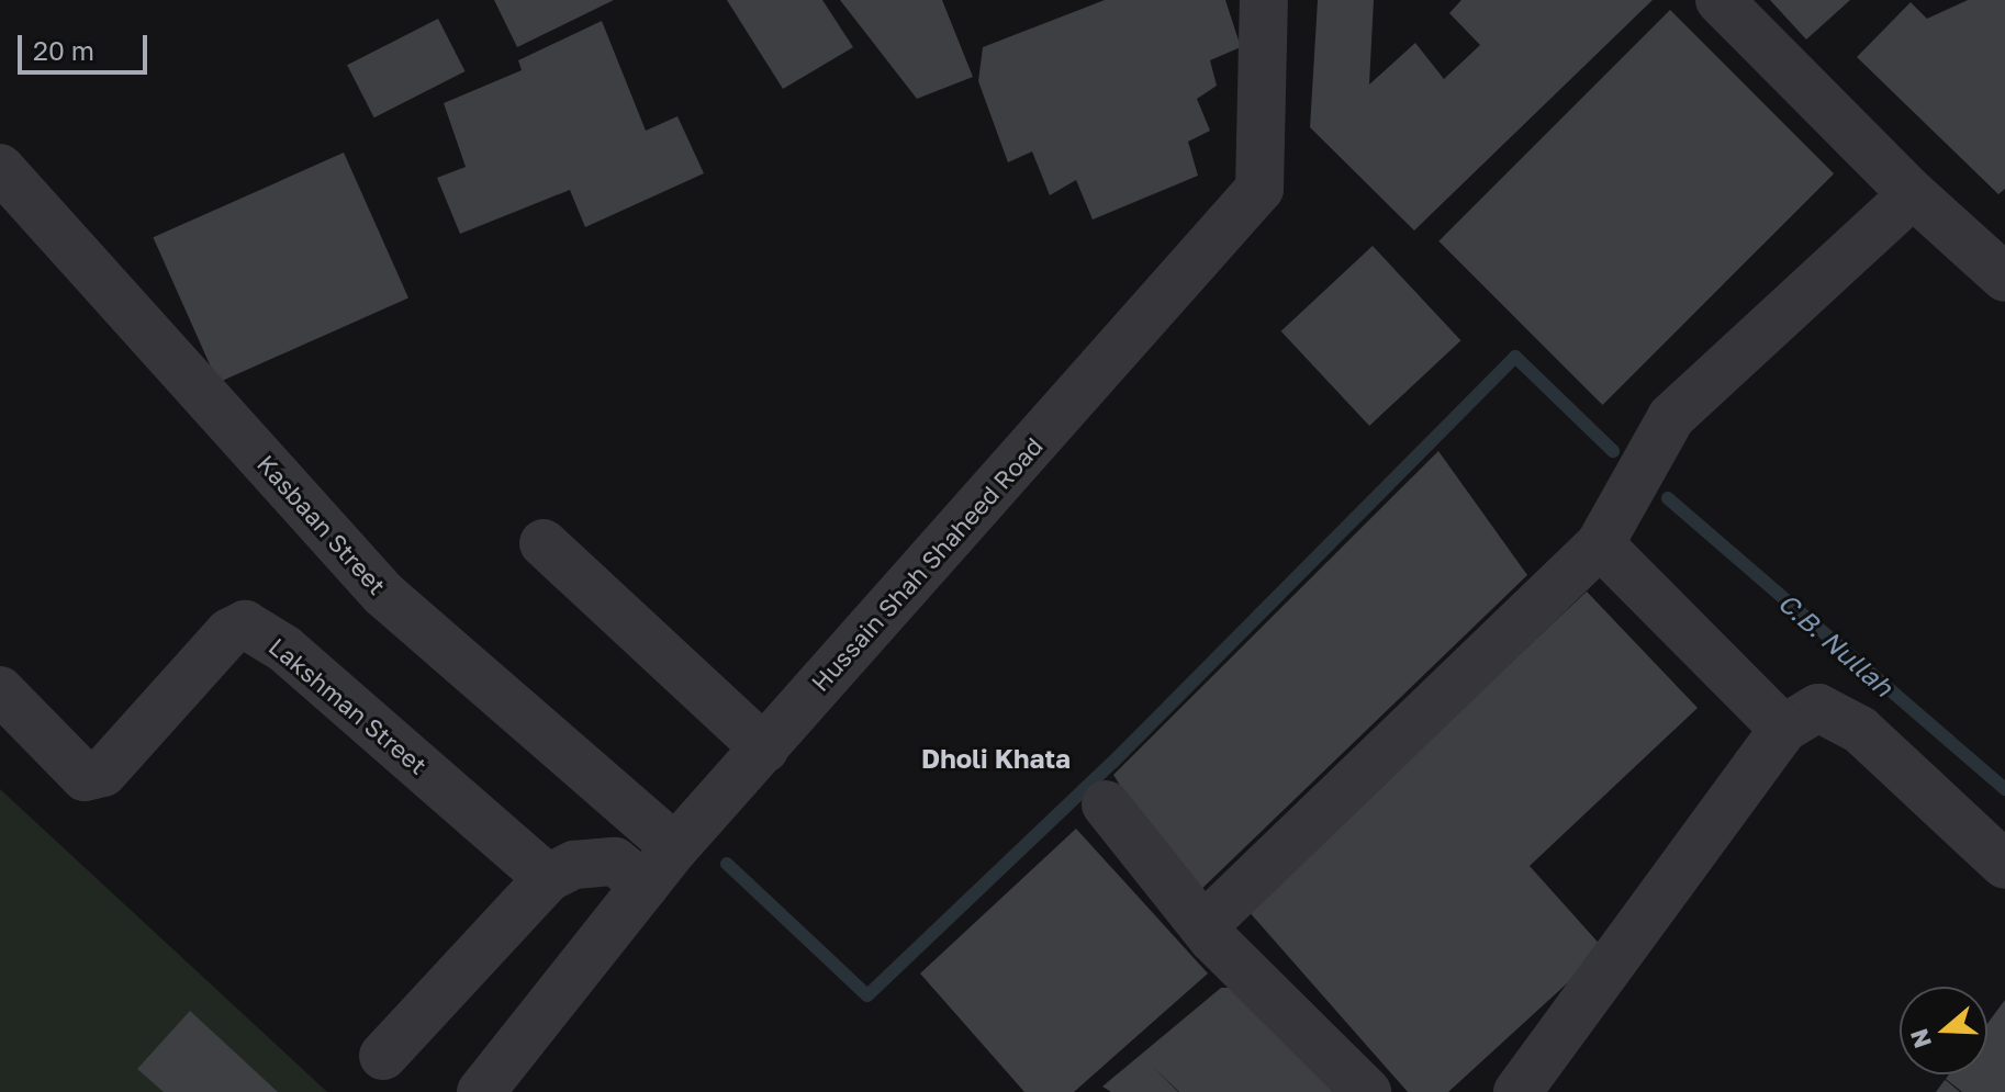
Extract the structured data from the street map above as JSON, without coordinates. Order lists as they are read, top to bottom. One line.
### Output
{"streets":{"street":["Kasbaan Street","Hussain Shah Shaheed Road","Lakshman Street"]},"crossings":[["Kasbaan Street","Hussain Shah Shaheed Road"]],"districts":["Dholi Khata"],"water":["C.B. Nullah"],"scale_bar":"20 m","north":"left"}
